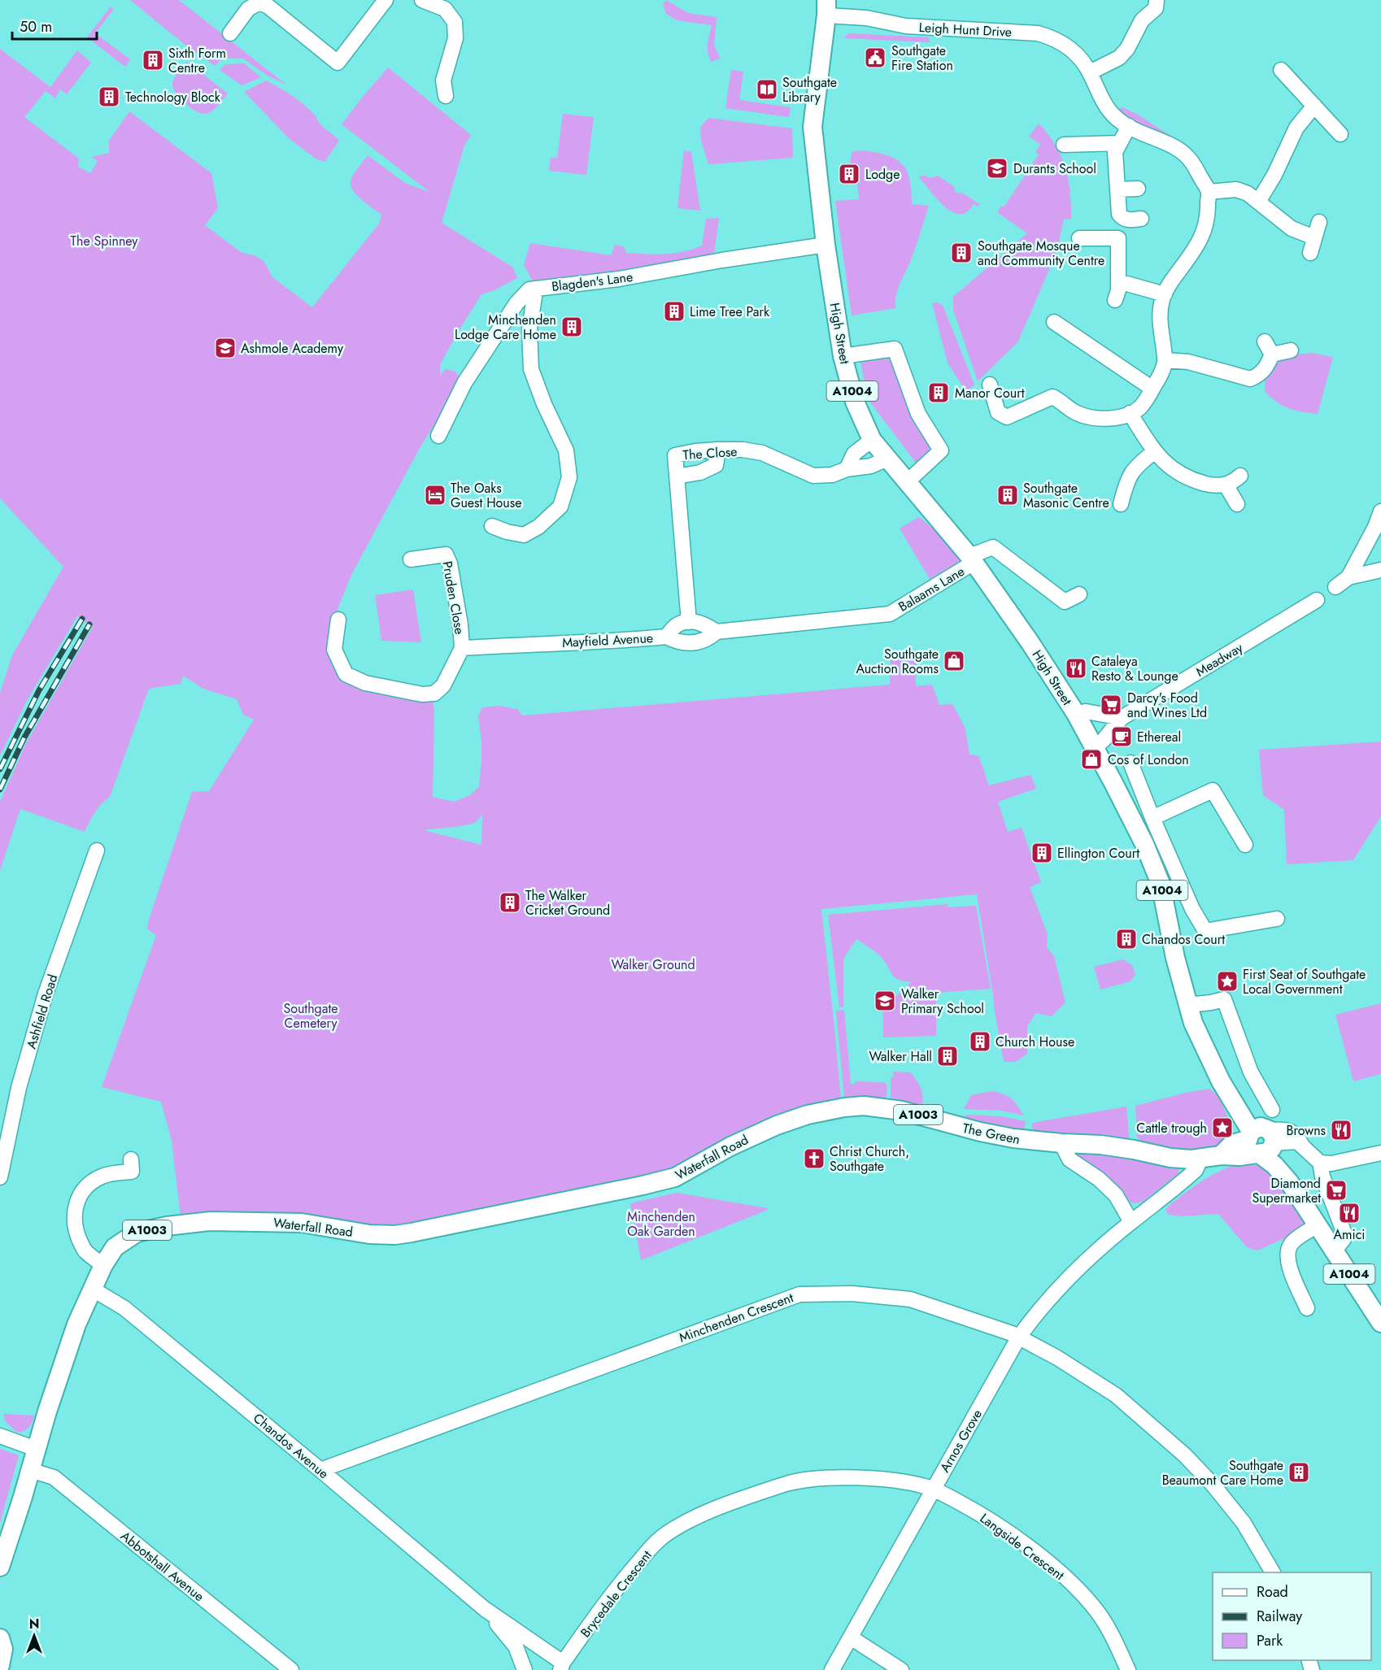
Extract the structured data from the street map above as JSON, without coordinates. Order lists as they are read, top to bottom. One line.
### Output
{"streets":{"main road":["High Street","A1004","A1003","The Green","Waterfall Road"],"street":["Leigh Hunt Drive","Blagden's Lane","The Close","Balaams Lane","Pruden Close","Mayfield Avenue","Meadway","Ashfield Road","Minchenden Crescent","Arnos Grove","Chandos Avenue","Langside Crescent","Abbotshall Avenue","Brycedale Crescent"]},"crossings":[["Leigh Hunt Drive","High Street"],["Blagden's Lane","High Street"],["High Street","A1004"],["High Street","The Close"],["High Street","Balaams Lane"],["A1004","Meadway"],["A1004","The Green"],["The Close","Mayfield Avenue"],["Pruden Close","Mayfield Avenue"],["The Green","Waterfall Road"],["Waterfall Road","Chandos Avenue"],["Waterfall Road","Abbotshall Avenue"],["Minchenden Crescent","Arnos Grove"],["Minchenden Crescent","Chandos Avenue"],["Arnos Grove","Langside Crescent"],["Arnos Grove","Brycedale Crescent"],["Chandos Avenue","Brycedale Crescent"],["Langside Crescent","Brycedale Crescent"]],"parks":["The Spinney","Walker Ground","Southgate Cemetery","Minchenden Oak Garden"],"places":{"public building":["Southgate Fire Station"],"building":["Sixth Form Centre","Technology Block","Lodge","Southgate Mosque and Community Centre","Lime Tree Park","Minchenden Lodge Care Home","Manor Court","Southgate Masonic Centre","Ellington Court","The Walker Cricket Ground","Chandos Court","Church House","Walker Hall","Southgate Beaumont Care Home"],"library":["Southgate Library"],"school or university":["Durants School","Ashmole Academy","Walker Primary School"],"hotel":["The Oaks Guest House"],"shop":["Southgate Auction Rooms","Cos of London"],"restaurant":["Cataleya Resto & Lounge","Browns","Amici"],"supermarket":["Darcy's Food and Wines Ltd","Diamond Supermarket"],"cafe":["Ethereal"],"place":["First Seat of Southgate Local Government","Cattle trough"],"church":["Christ Church, Southgate"]},"legend":["Road","Railway","Park"],"scale_bar":"50 m","north":"top"}
